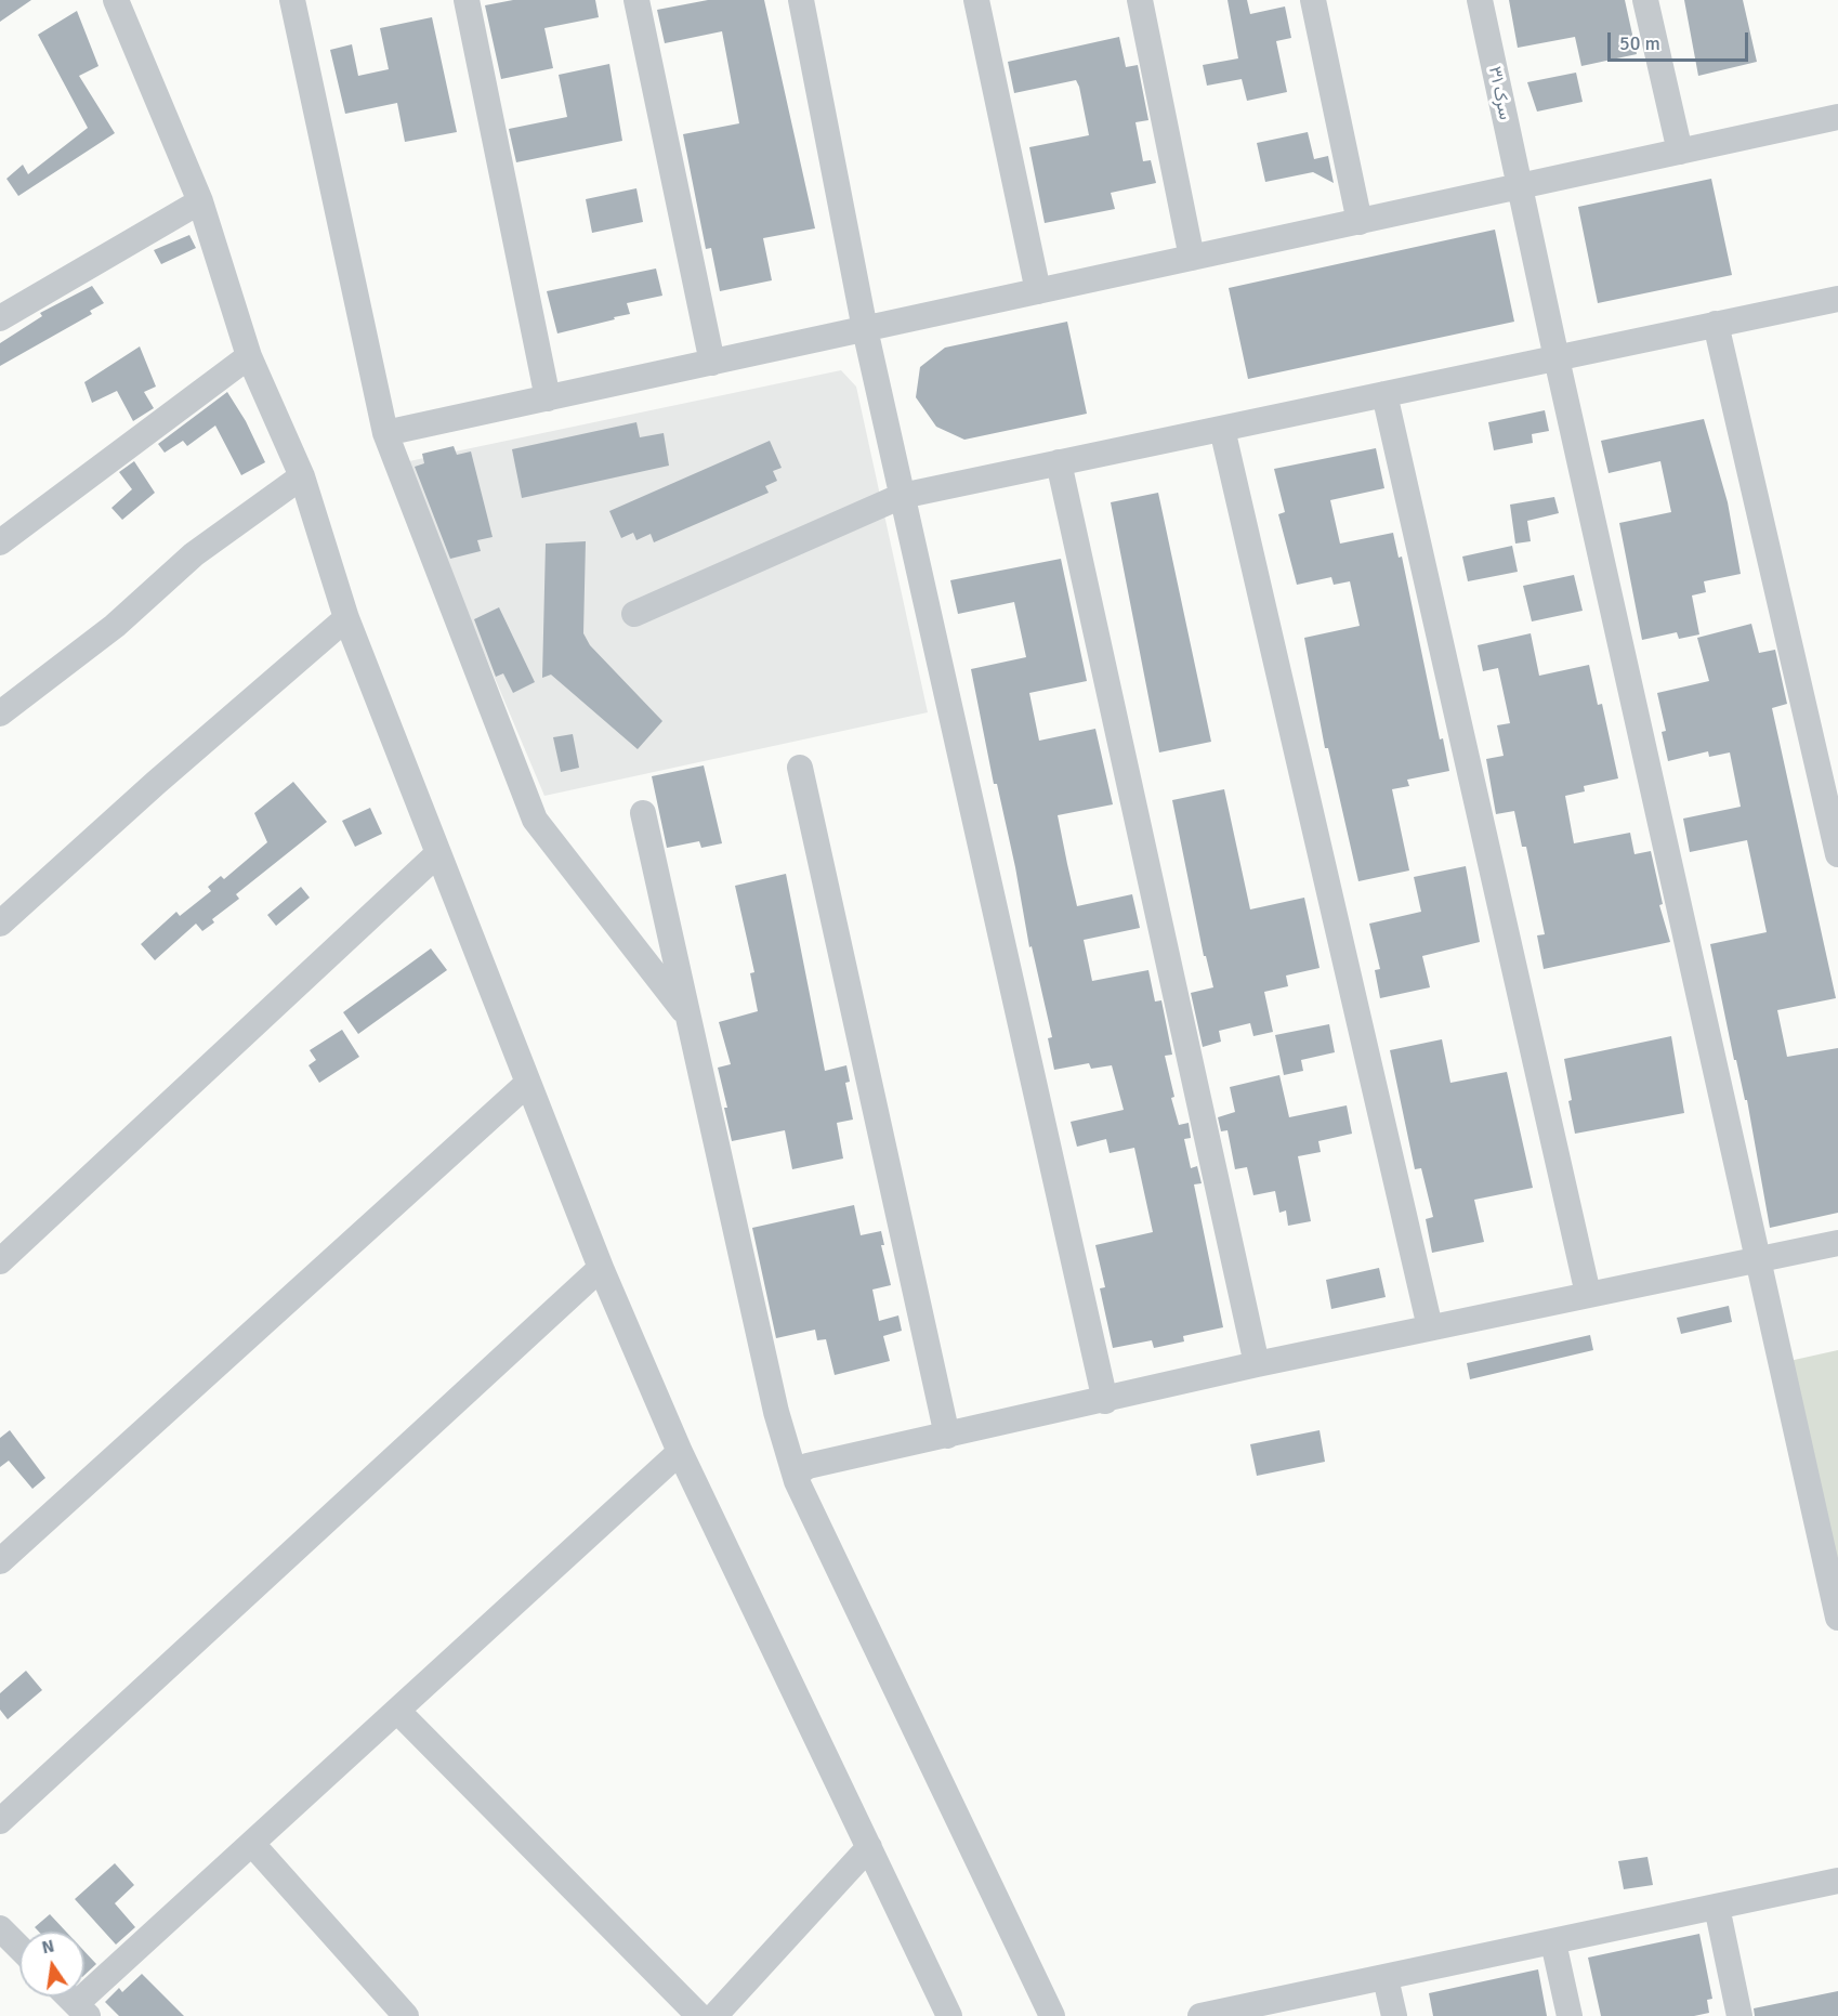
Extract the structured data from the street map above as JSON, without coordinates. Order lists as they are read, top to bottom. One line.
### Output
{"streets":{"street":["سرک ۳۱"]},"scale_bar":"50 m","north":"top"}
